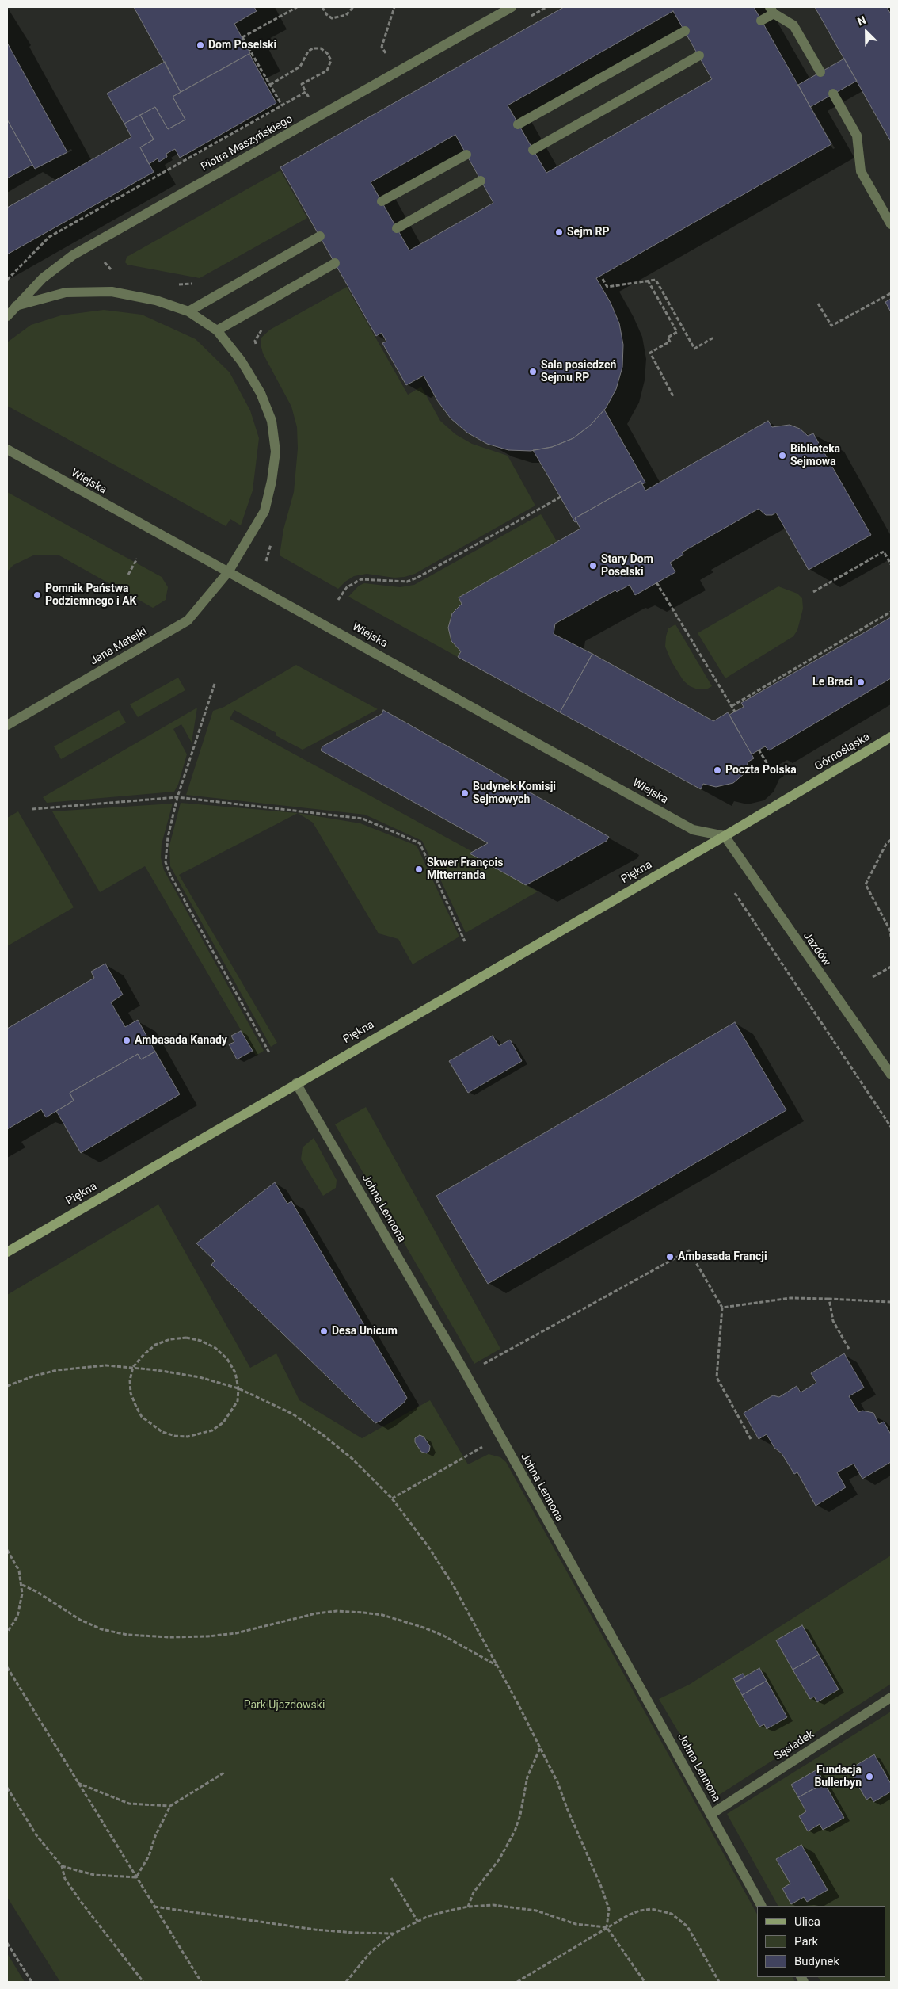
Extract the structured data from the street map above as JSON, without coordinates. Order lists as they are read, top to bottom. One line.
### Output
{"streets":{"street":["Piotra Maszyńskiego","Wiejska","Jana Matejki","Górnośląska","Piękna","Jazdów","Johna Lennona","Sąsiadek"]},"crossings":[["Piotra Maszyńskiego","Jana Matejki"],["Wiejska","Jana Matejki"],["Wiejska","Górnośląska"],["Wiejska","Piękna"],["Wiejska","Jazdów"],["Górnośląska","Piękna"],["Górnośląska","Jazdów"],["Piękna","Jazdów"],["Piękna","Johna Lennona"],["Johna Lennona","Sąsiadek"]],"parks":["Park Ujazdowski"],"places":["Dom Poselski","Sejm RP","Sala posiedzeń Sejmu RP","Biblioteka Sejmowa","Stary Dom Poselski","Pomnik Państwa Podziemnego i AK","Le Braci","Poczta Polska","Budynek Komisji Sejmowych","Skwer François Mitterranda","Ambasada Kanady","Ambasada Francji","Desa Unicum","Fundacja Bullerbyn"],"legend":["Ulica","Park","Budynek"],"north":"top left"}
